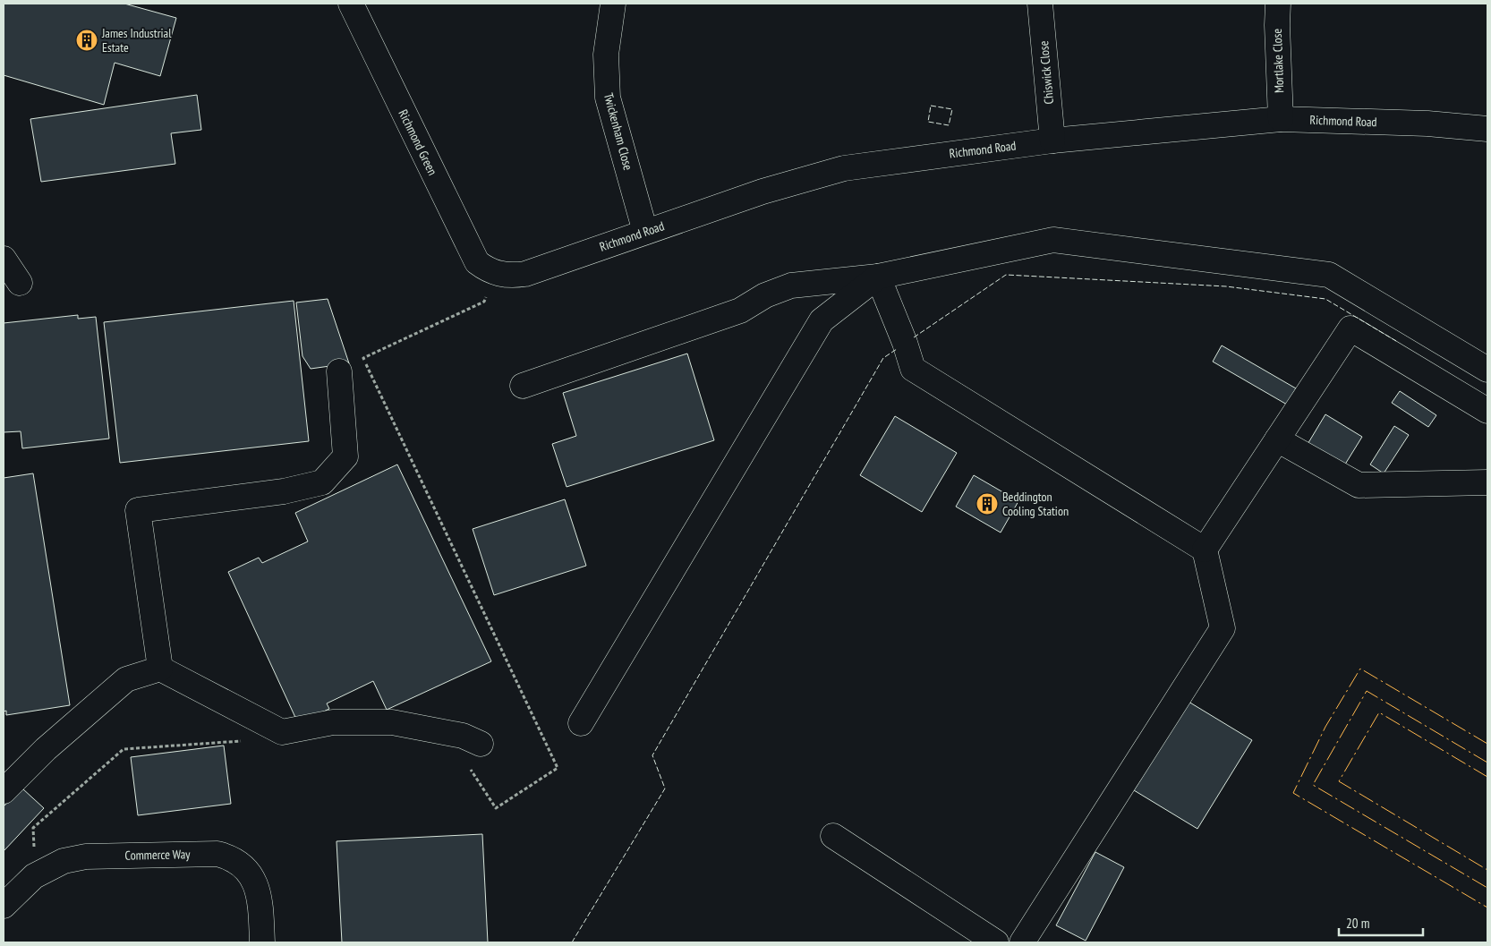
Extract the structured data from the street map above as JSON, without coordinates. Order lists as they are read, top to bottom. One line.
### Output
{"streets":{"street":["Mortlake Close","Chiswick Close","Richmond Road","Twickenham Close","Richmond Green","Commerce Way"]},"crossings":[["Mortlake Close","Richmond Road"],["Chiswick Close","Richmond Road"],["Richmond Road","Twickenham Close"],["Richmond Road","Richmond Green"]],"places":{"building":["James Industrial Estate","Beddington Cooling Station"]},"scale_bar":"20 m"}
